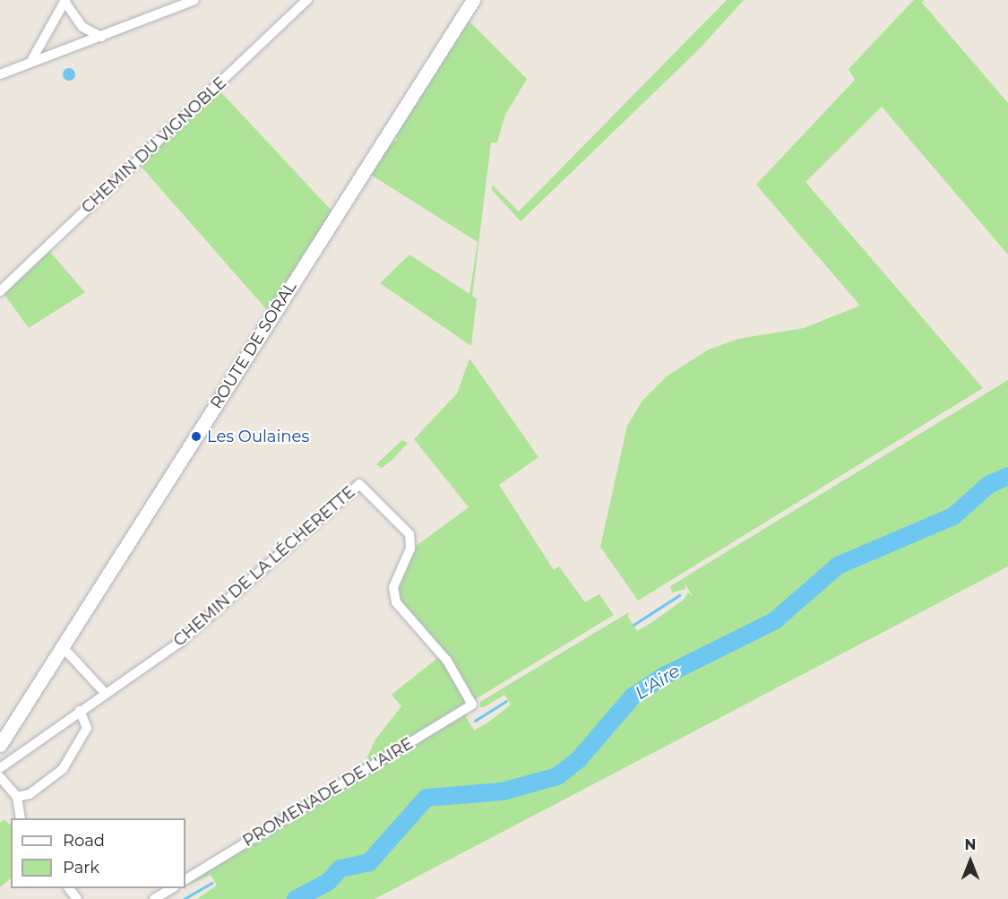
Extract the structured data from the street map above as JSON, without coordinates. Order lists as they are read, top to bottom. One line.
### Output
{"streets":{"street":["CHEMIN DU VIGNOBLE","ROUTE DE SORAL","CHEMIN DE LA LÉCHERETTE","PROMENADE DE L'AIRE"]},"crossings":[["CHEMIN DE LA LÉCHERETTE","PROMENADE DE L'AIRE"]],"water":["L'Aire"],"places":["Les Oulaines"],"legend":["Road","Park"],"north":"top"}
